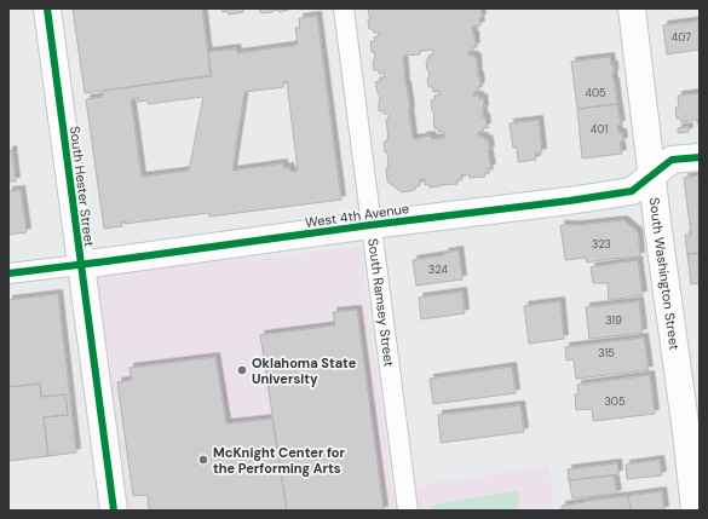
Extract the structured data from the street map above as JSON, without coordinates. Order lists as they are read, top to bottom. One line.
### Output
{"streets":{"street":["South Hester Street","West 4th Avenue","South Washington Street","South Ramsey Street"]},"crossings":[["South Hester Street","West 4th Avenue"],["West 4th Avenue","South Washington Street"],["West 4th Avenue","South Ramsey Street"]],"places":["Oklahoma State University","McKnight Center for the Performing Arts"],"house_numbers":["407","405","401","323","324","319","315","305"]}
